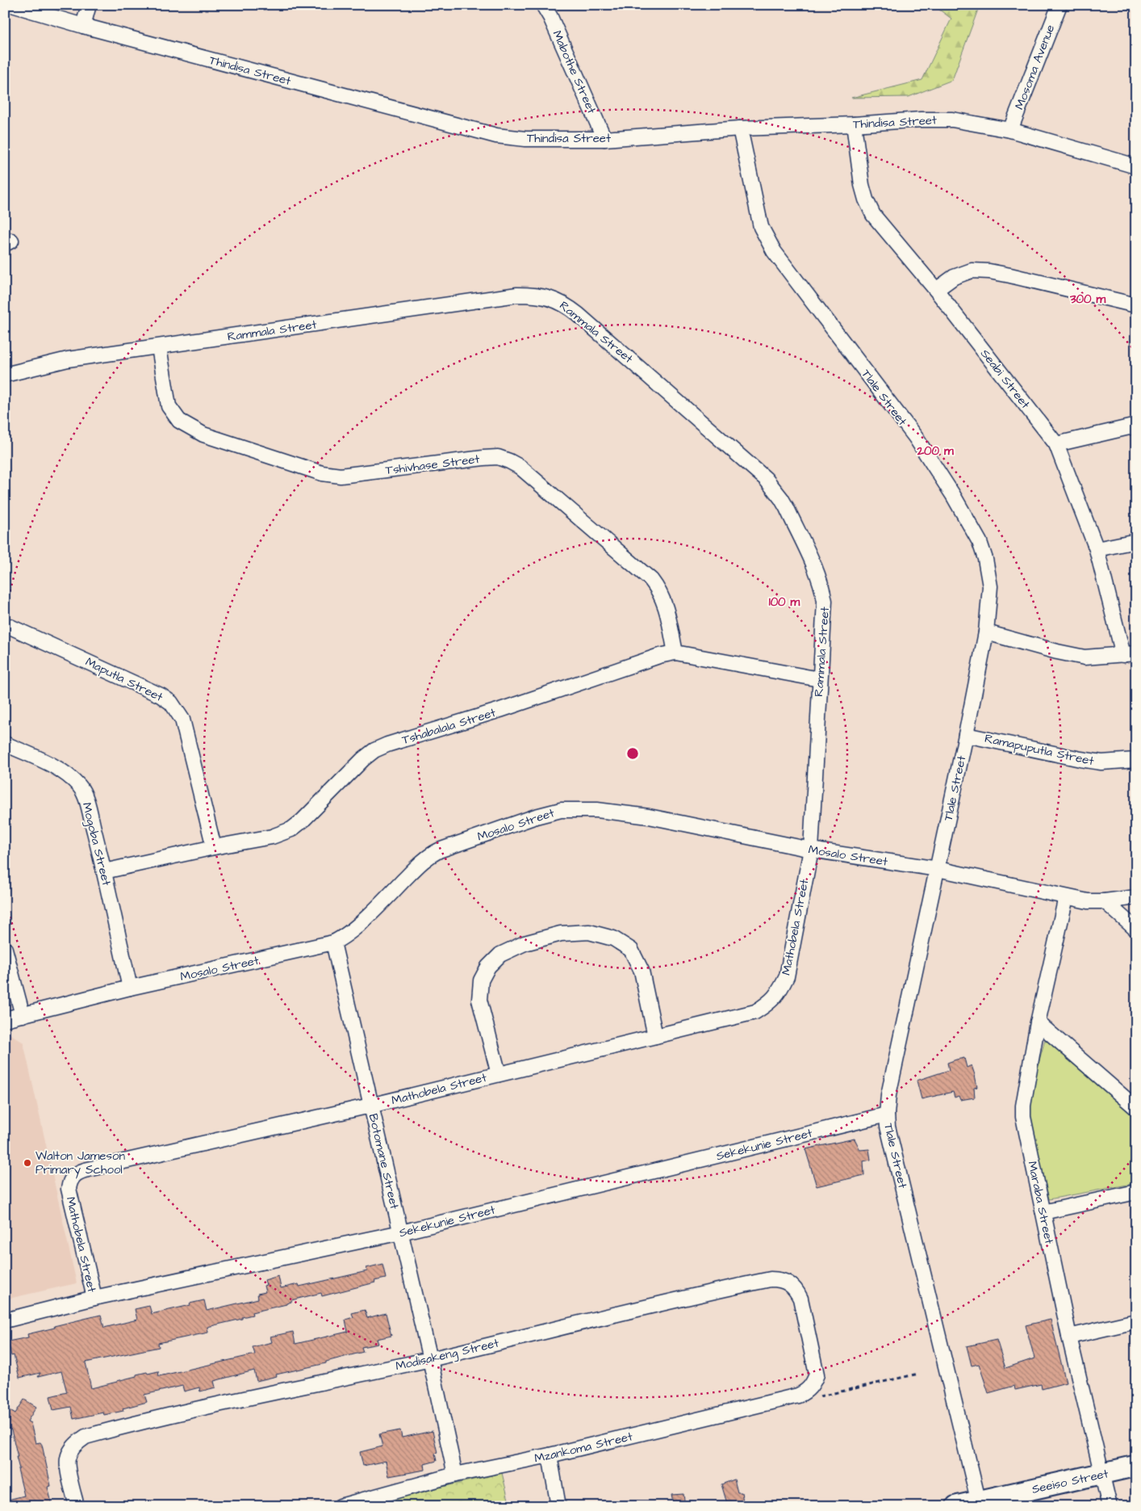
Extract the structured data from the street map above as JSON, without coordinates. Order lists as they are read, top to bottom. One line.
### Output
{"streets":{"street":["Mosoma Avenue","Thindisa Street","Mabothe Street","Rammala Street","Seabi Street","Tlale Street","Tshivhase Street","Maputla Street","Tshabalala Street","Ramapuputla Street","Mosalo Street","Mogoba Street","Mathobela Street","Sekekunie Street","Botomane Street","Maraba Street","Modisakeng Street","Mzankoma Street","Seeiso Street"]},"crossings":[["Mosoma Avenue","Thindisa Street"],["Thindisa Street","Mabothe Street"],["Thindisa Street","Seabi Street"],["Thindisa Street","Tlale Street"],["Rammala Street","Tshivhase Street"],["Rammala Street","Tshabalala Street"],["Rammala Street","Mosalo Street"],["Rammala Street","Mathobela Street"],["Tlale Street","Ramapuputla Street"],["Tlale Street","Mosalo Street"],["Tlale Street","Sekekunie Street"],["Tlale Street","Seeiso Street"],["Tshivhase Street","Tshabalala Street"],["Maputla Street","Tshabalala Street"],["Tshabalala Street","Mogoba Street"],["Mosalo Street","Mogoba Street"],["Mosalo Street","Mathobela Street"],["Mosalo Street","Botomane Street"],["Mosalo Street","Maraba Street"],["Mathobela Street","Sekekunie Street"],["Mathobela Street","Botomane Street"],["Sekekunie Street","Botomane Street"],["Botomane Street","Modisakeng Street"],["Botomane Street","Mzankoma Street"],["Maraba Street","Seeiso Street"],["Modisakeng Street","Mzankoma Street"]],"places":["Walton Jameson Primary School"],"rings":["300 m","200 m","100 m"]}
